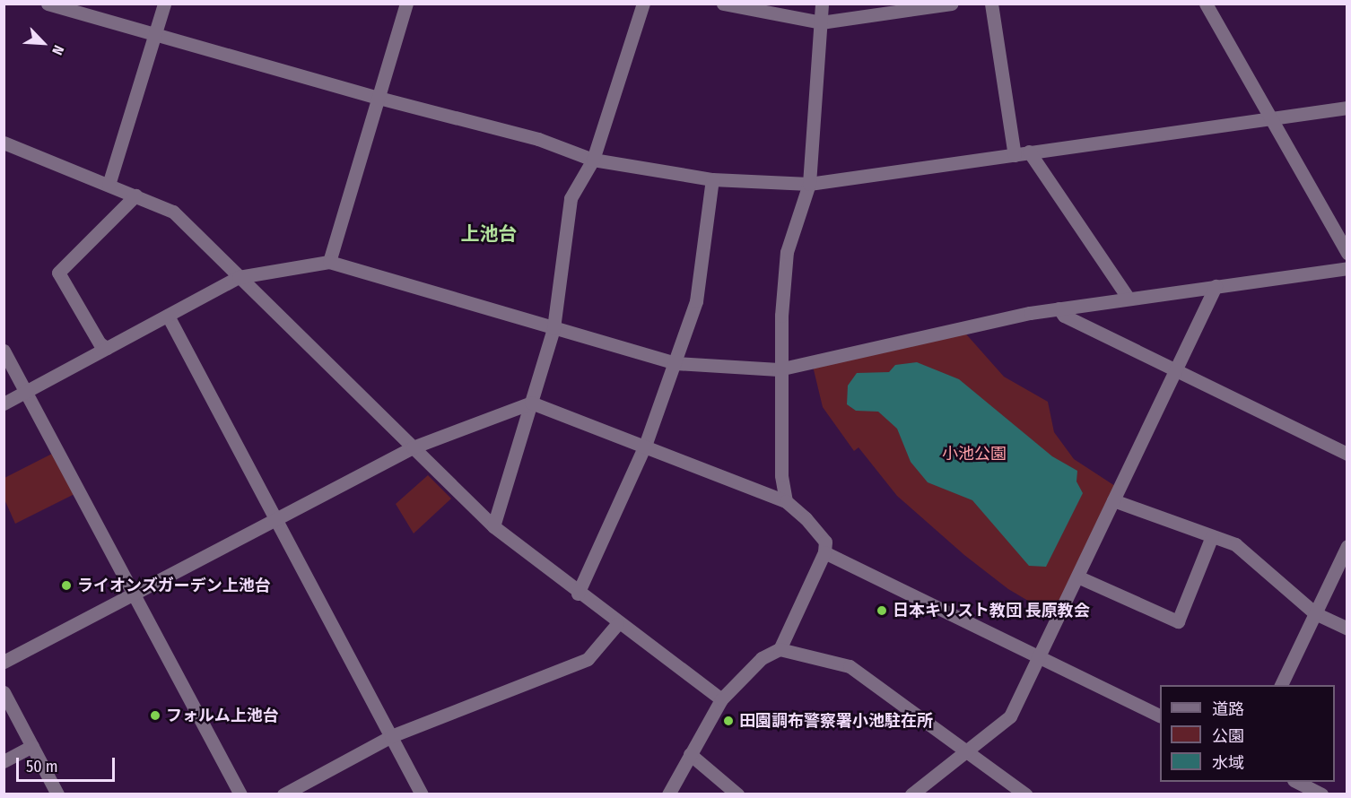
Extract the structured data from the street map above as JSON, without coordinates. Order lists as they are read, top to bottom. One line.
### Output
{"districts":["上池台"],"parks":["小池公園"],"places":["ライオンズガーデン上池台","日本キリスト教団 長原教会","フォルム上池台","田園調布警察署小池駐在所"],"legend":["道路","公園","水域"],"scale_bar":"50 m","north":"bottom right"}
